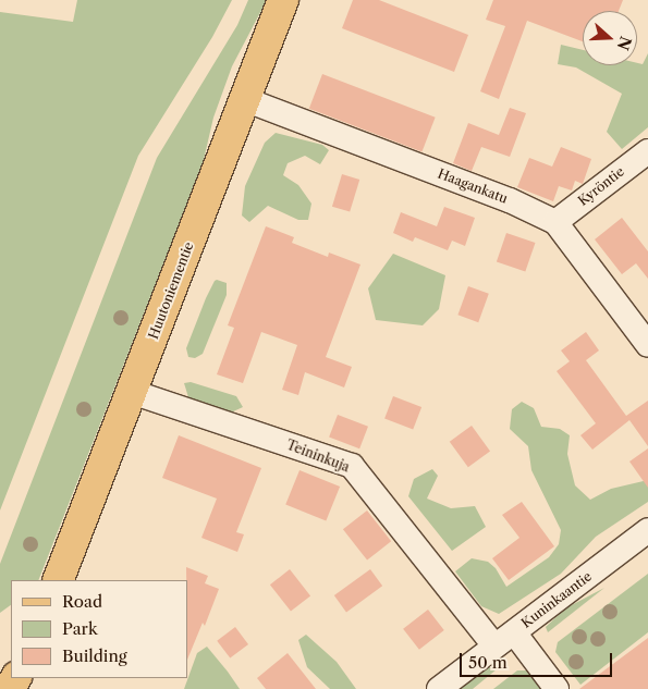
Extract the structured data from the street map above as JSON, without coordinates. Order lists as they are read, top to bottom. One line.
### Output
{"streets":{"main road":["Huutoniementie"],"street":["Haagankatu","Kyröntie","Teininkuja","Kuninkaantie"]},"crossings":[["Haagankatu","Kyröntie"],["Haagankatu","Huutoniementie"],["Huutoniementie","Teininkuja"],["Teininkuja","Kuninkaantie"]],"legend":["Road","Park","Building"],"scale_bar":"50 m","north":"right"}
